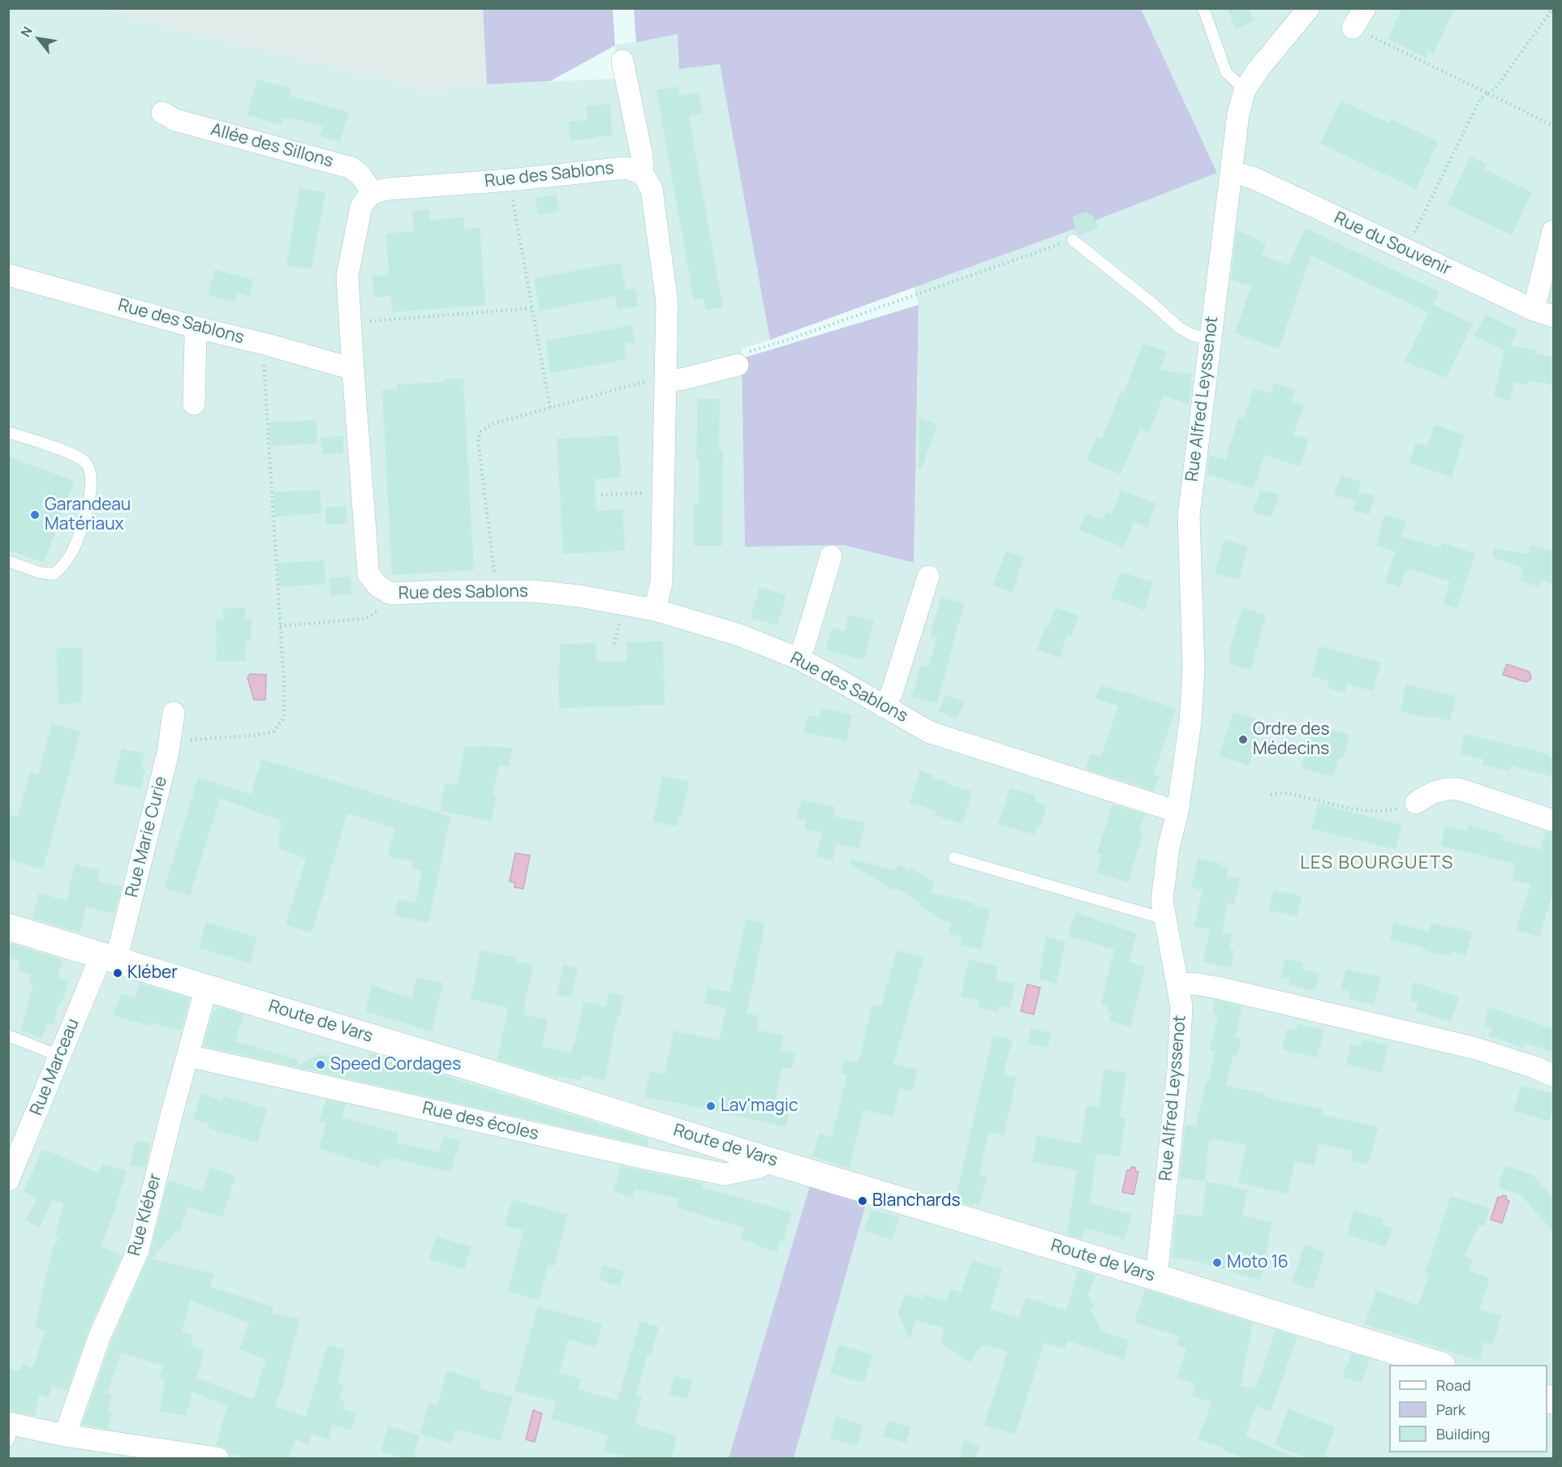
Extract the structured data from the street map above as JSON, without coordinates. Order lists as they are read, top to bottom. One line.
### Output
{"streets":{"main road":["Route de Vars"],"street":["Allée des Sillons","Rue des Sablons","Rue du Souvenir","Rue Alfred Leyssenot","Rue Marie Curie","Rue Marceau","Rue des écoles","Rue Kléber"]},"crossings":[["Allée des Sillons","Rue des Sablons"],["Rue des Sablons","Rue Alfred Leyssenot"],["Rue du Souvenir","Rue Alfred Leyssenot"],["Rue Alfred Leyssenot","Route de Vars"],["Rue Marie Curie","Route de Vars"],["Rue Marie Curie","Rue Marceau"],["Route de Vars","Rue Marceau"],["Route de Vars","Rue des écoles"],["Route de Vars","Rue Kléber"],["Rue des écoles","Rue Kléber"]],"districts":["LES BOURGUETS"],"places":["Garandeau Matériaux","Ordre des Médecins","Kléber","Speed Cordages","Lav'magic","Blanchards","Moto 16"],"legend":["Road","Park","Building"],"north":"top left"}
